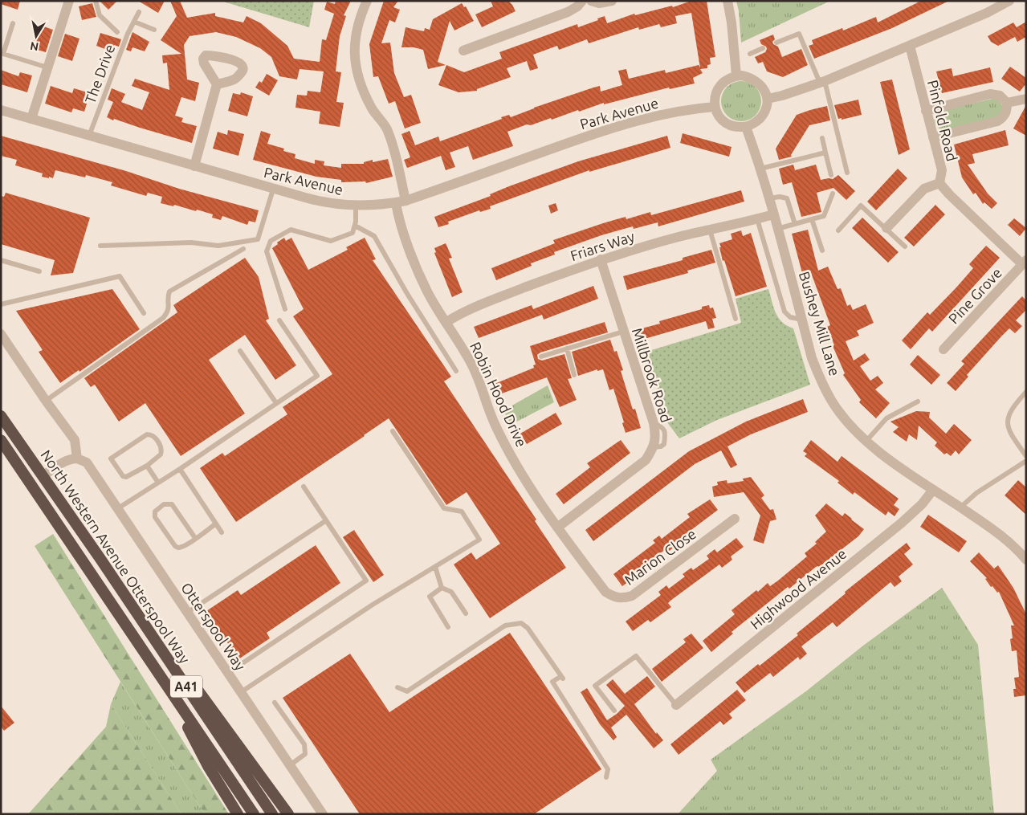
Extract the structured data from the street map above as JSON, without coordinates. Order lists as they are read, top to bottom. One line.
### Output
{"streets":{"highway":["North Western Avenue Otterspool Way","A41"],"street":["Park Avenue","Pinfold Road","Friars Way","Pine Grove","Bushey Mill Lane","Millbrook Road","Robin Hood Drive","Marion Close","Highwood Avenue","Otterspool Way"],"lane":["The Drive"]},"crossings":[["The Drive","Park Avenue"],["Park Avenue","Bushey Mill Lane"],["Park Avenue","Robin Hood Drive"],["Pinfold Road","Pine Grove"],["Friars Way","Bushey Mill Lane"],["Friars Way","Millbrook Road"],["Friars Way","Robin Hood Drive"],["Bushey Mill Lane","Highwood Avenue"],["Millbrook Road","Robin Hood Drive"],["Millbrook Road","Marion Close"],["Robin Hood Drive","Marion Close"]],"north":"bottom"}
